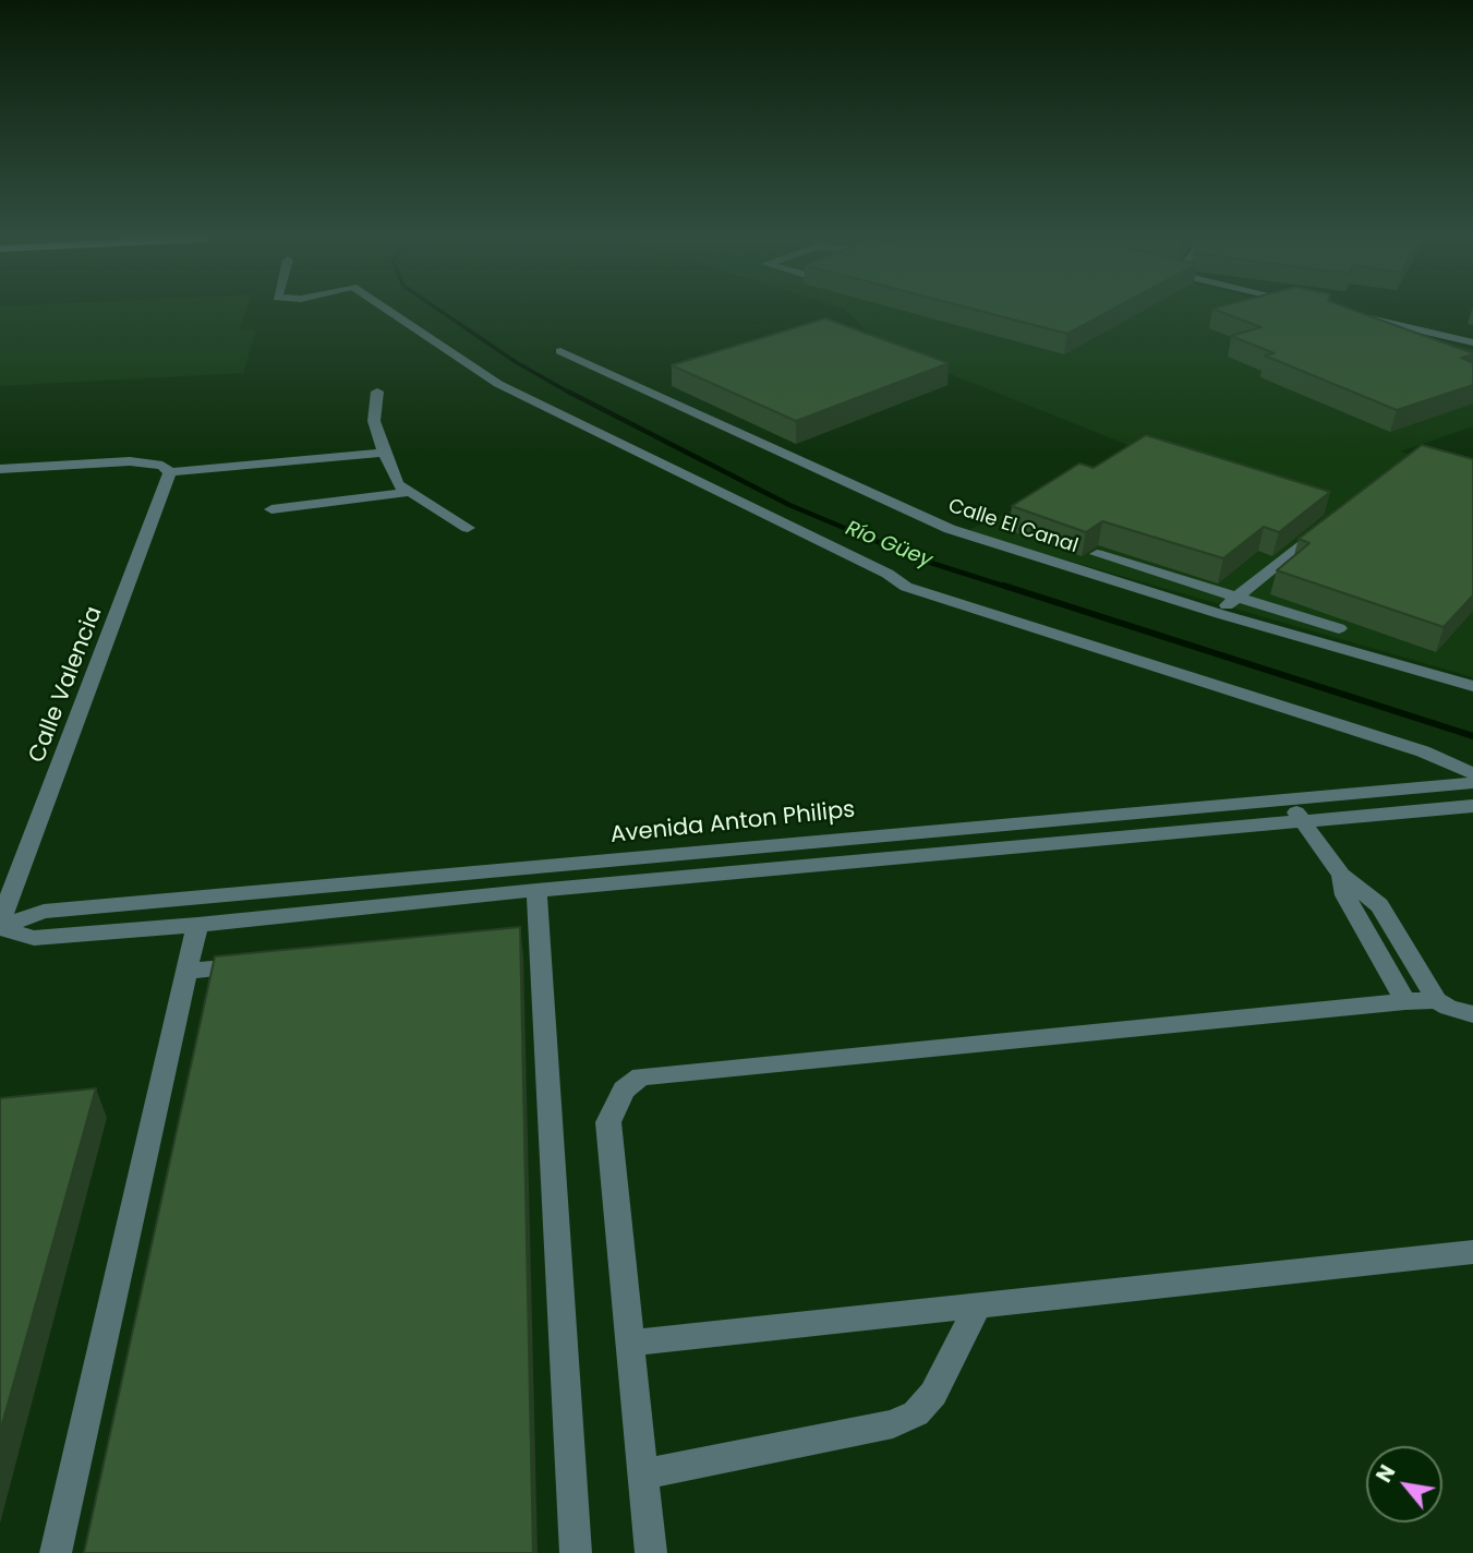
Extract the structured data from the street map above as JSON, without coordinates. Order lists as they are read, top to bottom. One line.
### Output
{"streets":{"street":["Calle El Canal","Calle Valencia","Avenida Anton Philips"]},"crossings":[["Calle Valencia","Avenida Anton Philips"]],"water":["Río Güey"],"north":"top left"}
